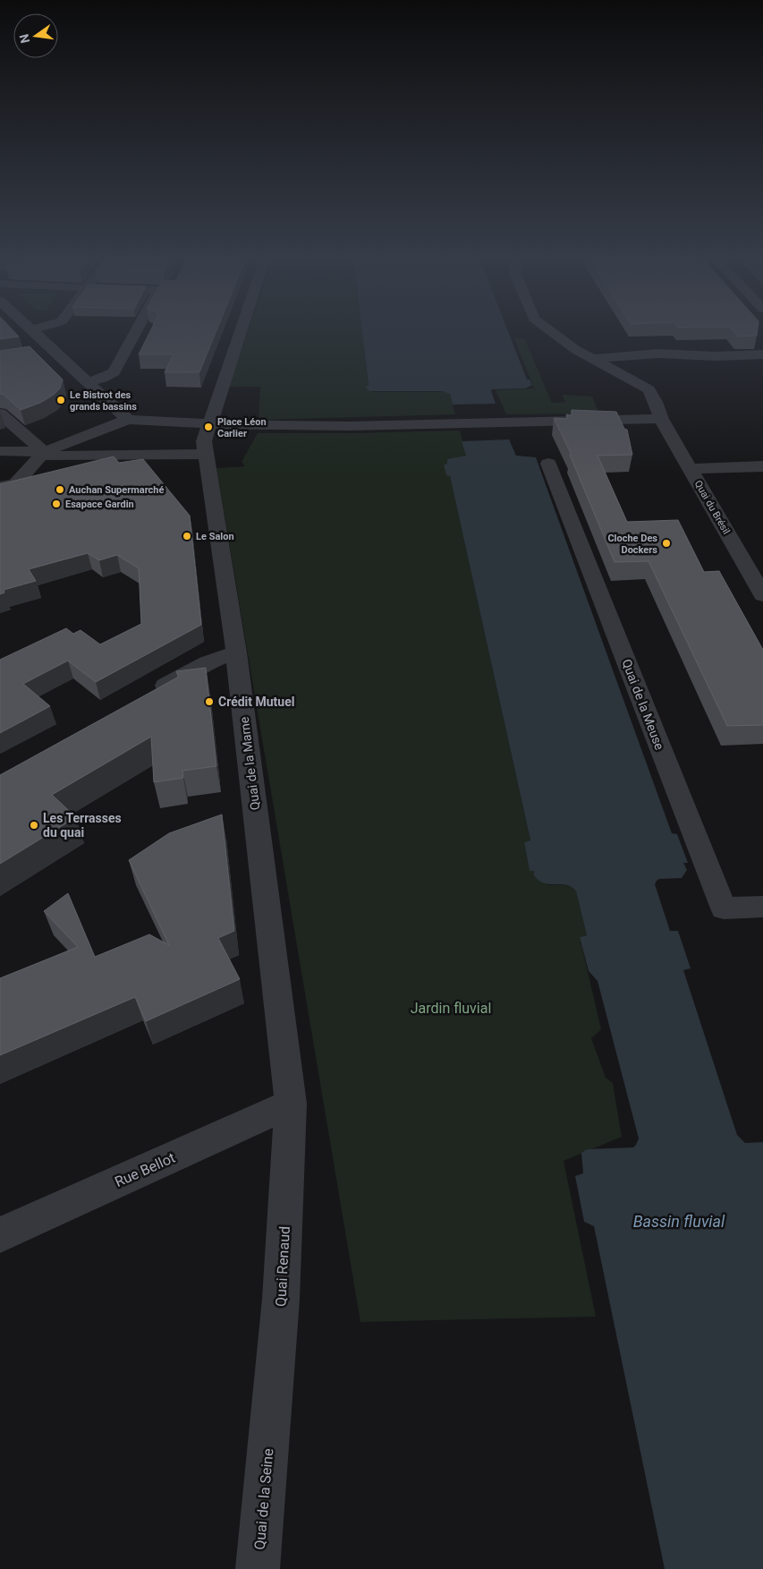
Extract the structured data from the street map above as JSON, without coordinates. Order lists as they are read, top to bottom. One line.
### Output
{"streets":{"street":["Quai du Brésil","Quai de la Meuse","Quai de la Marne","Rue Bellot","Quai Renaud","Quai de la Seine"]},"crossings":[["Quai de la Marne","Rue Bellot"],["Quai de la Marne","Quai Renaud"],["Rue Bellot","Quai Renaud"],["Quai Renaud","Quai de la Seine"]],"water":["Bassin fluvial"],"parks":["Jardin fluvial"],"places":["Le Bistrot des grands bassins","Place Léon Carlier","Auchan Supermarché","Esapace Gardin","Le Salon","Cloche Des Dockers","Crédit Mutuel","Les Terrasses du quai"],"north":"left"}
